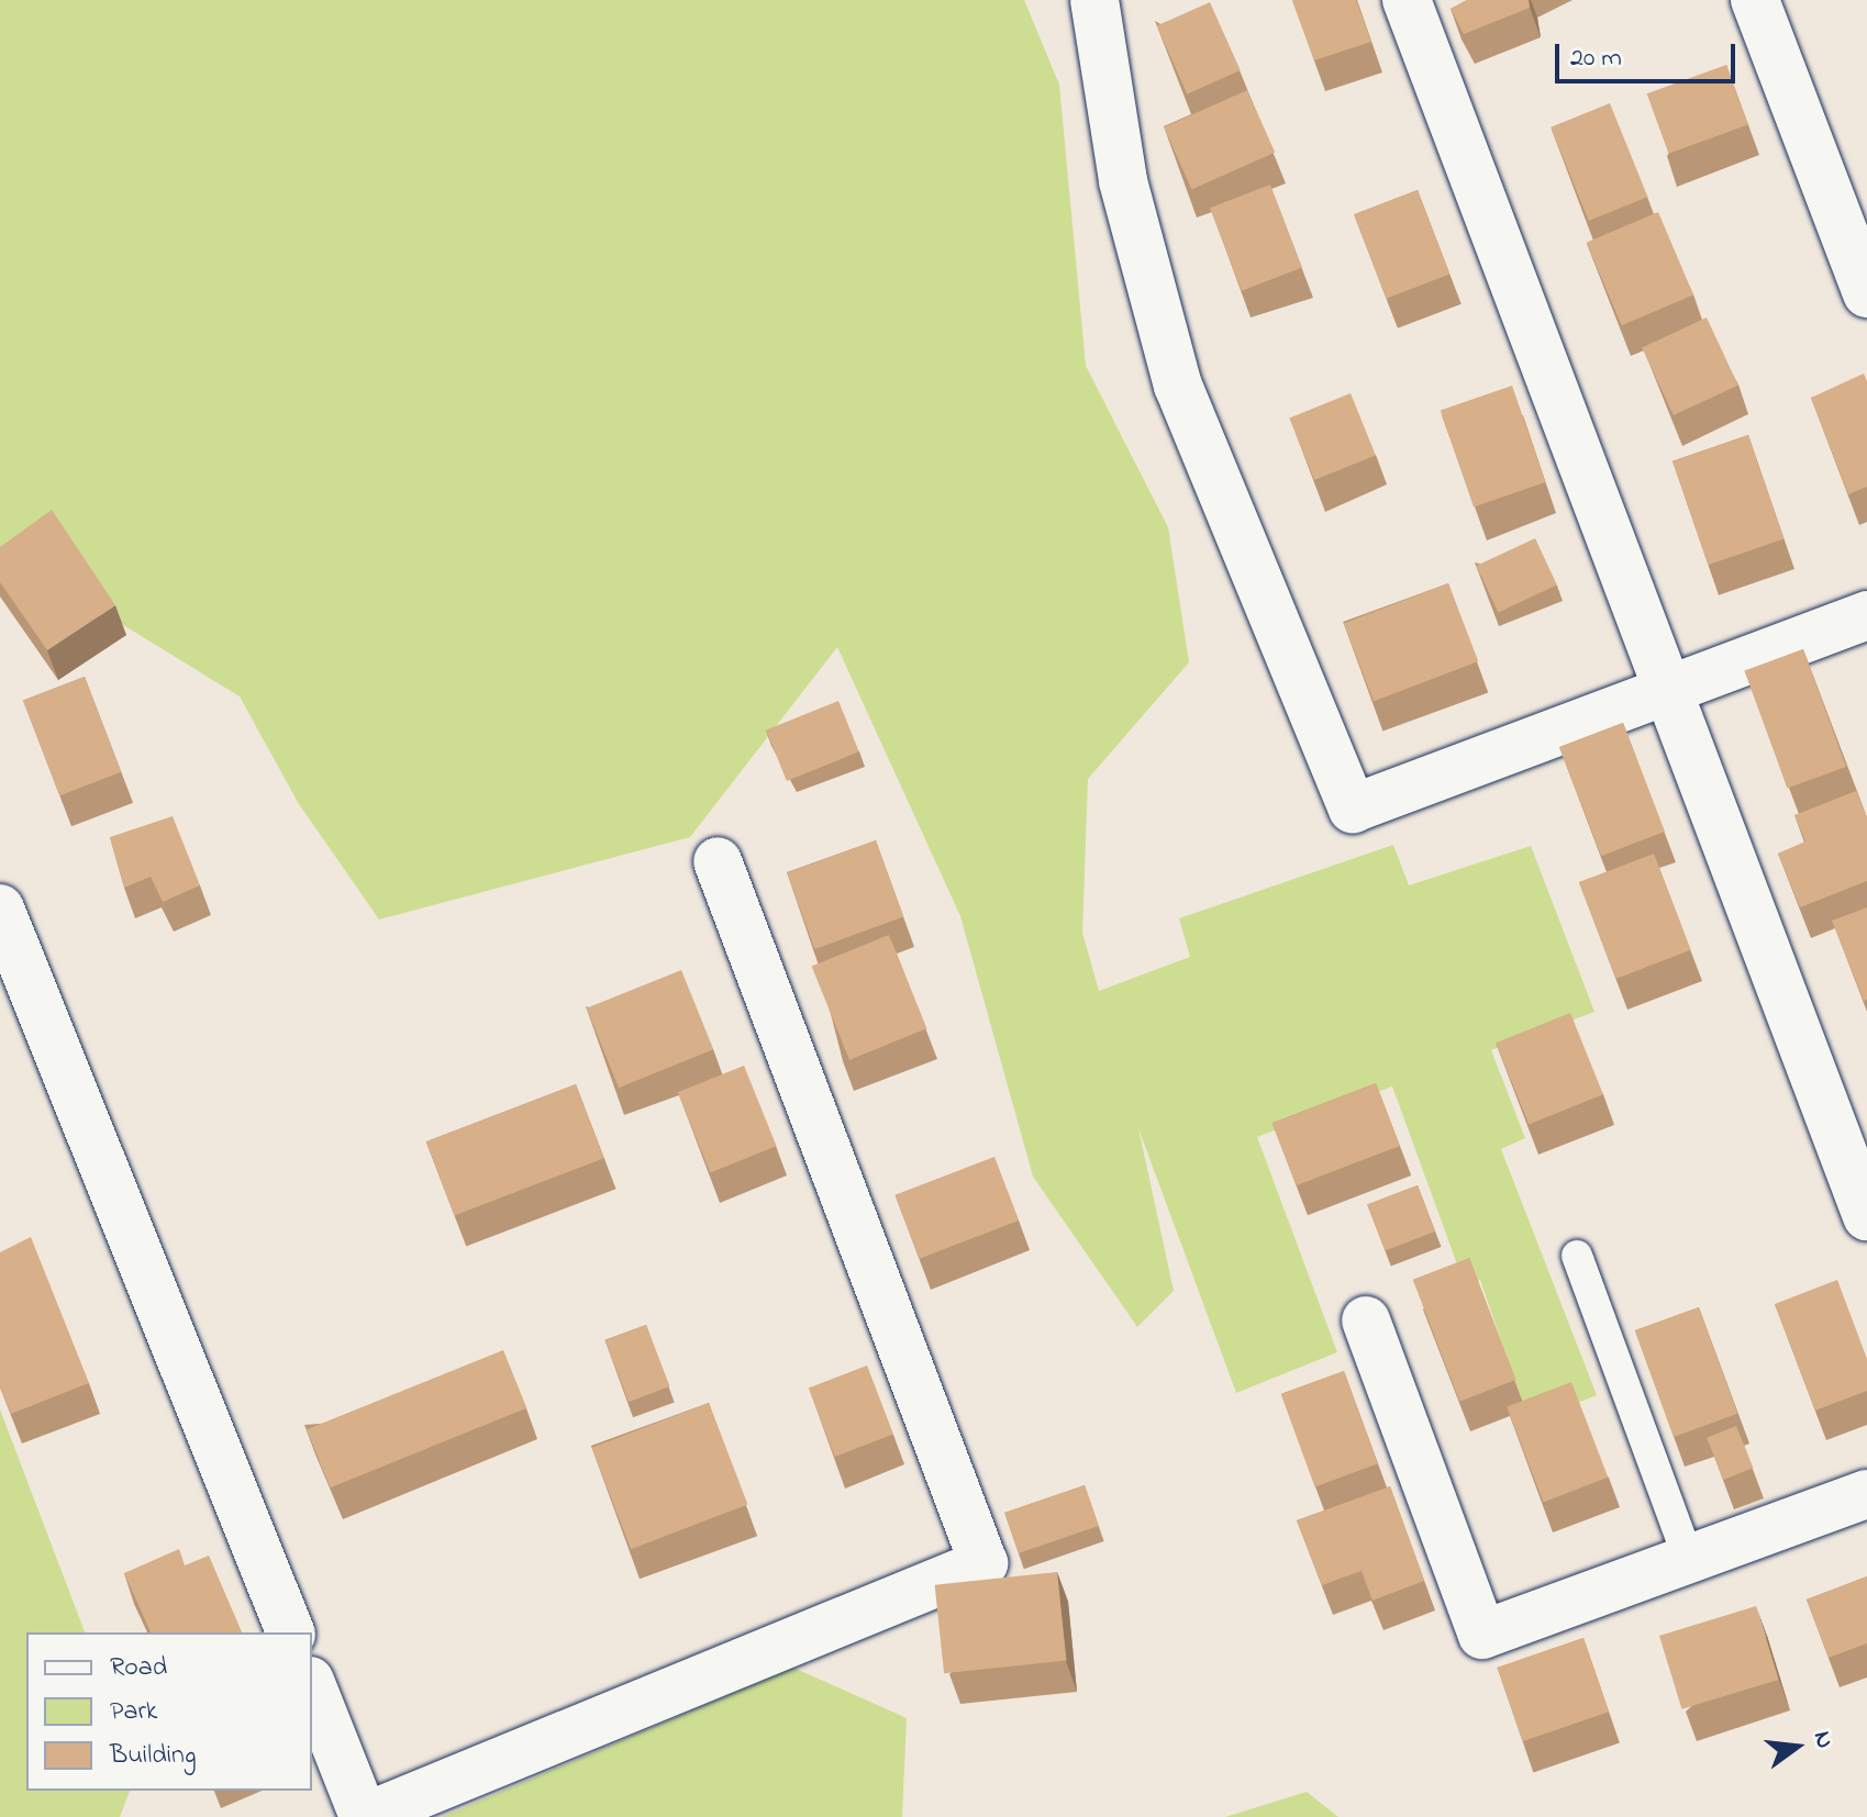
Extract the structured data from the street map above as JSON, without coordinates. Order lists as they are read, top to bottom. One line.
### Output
{"legend":["Road","Park","Building"],"scale_bar":"20 m","north":"right"}
